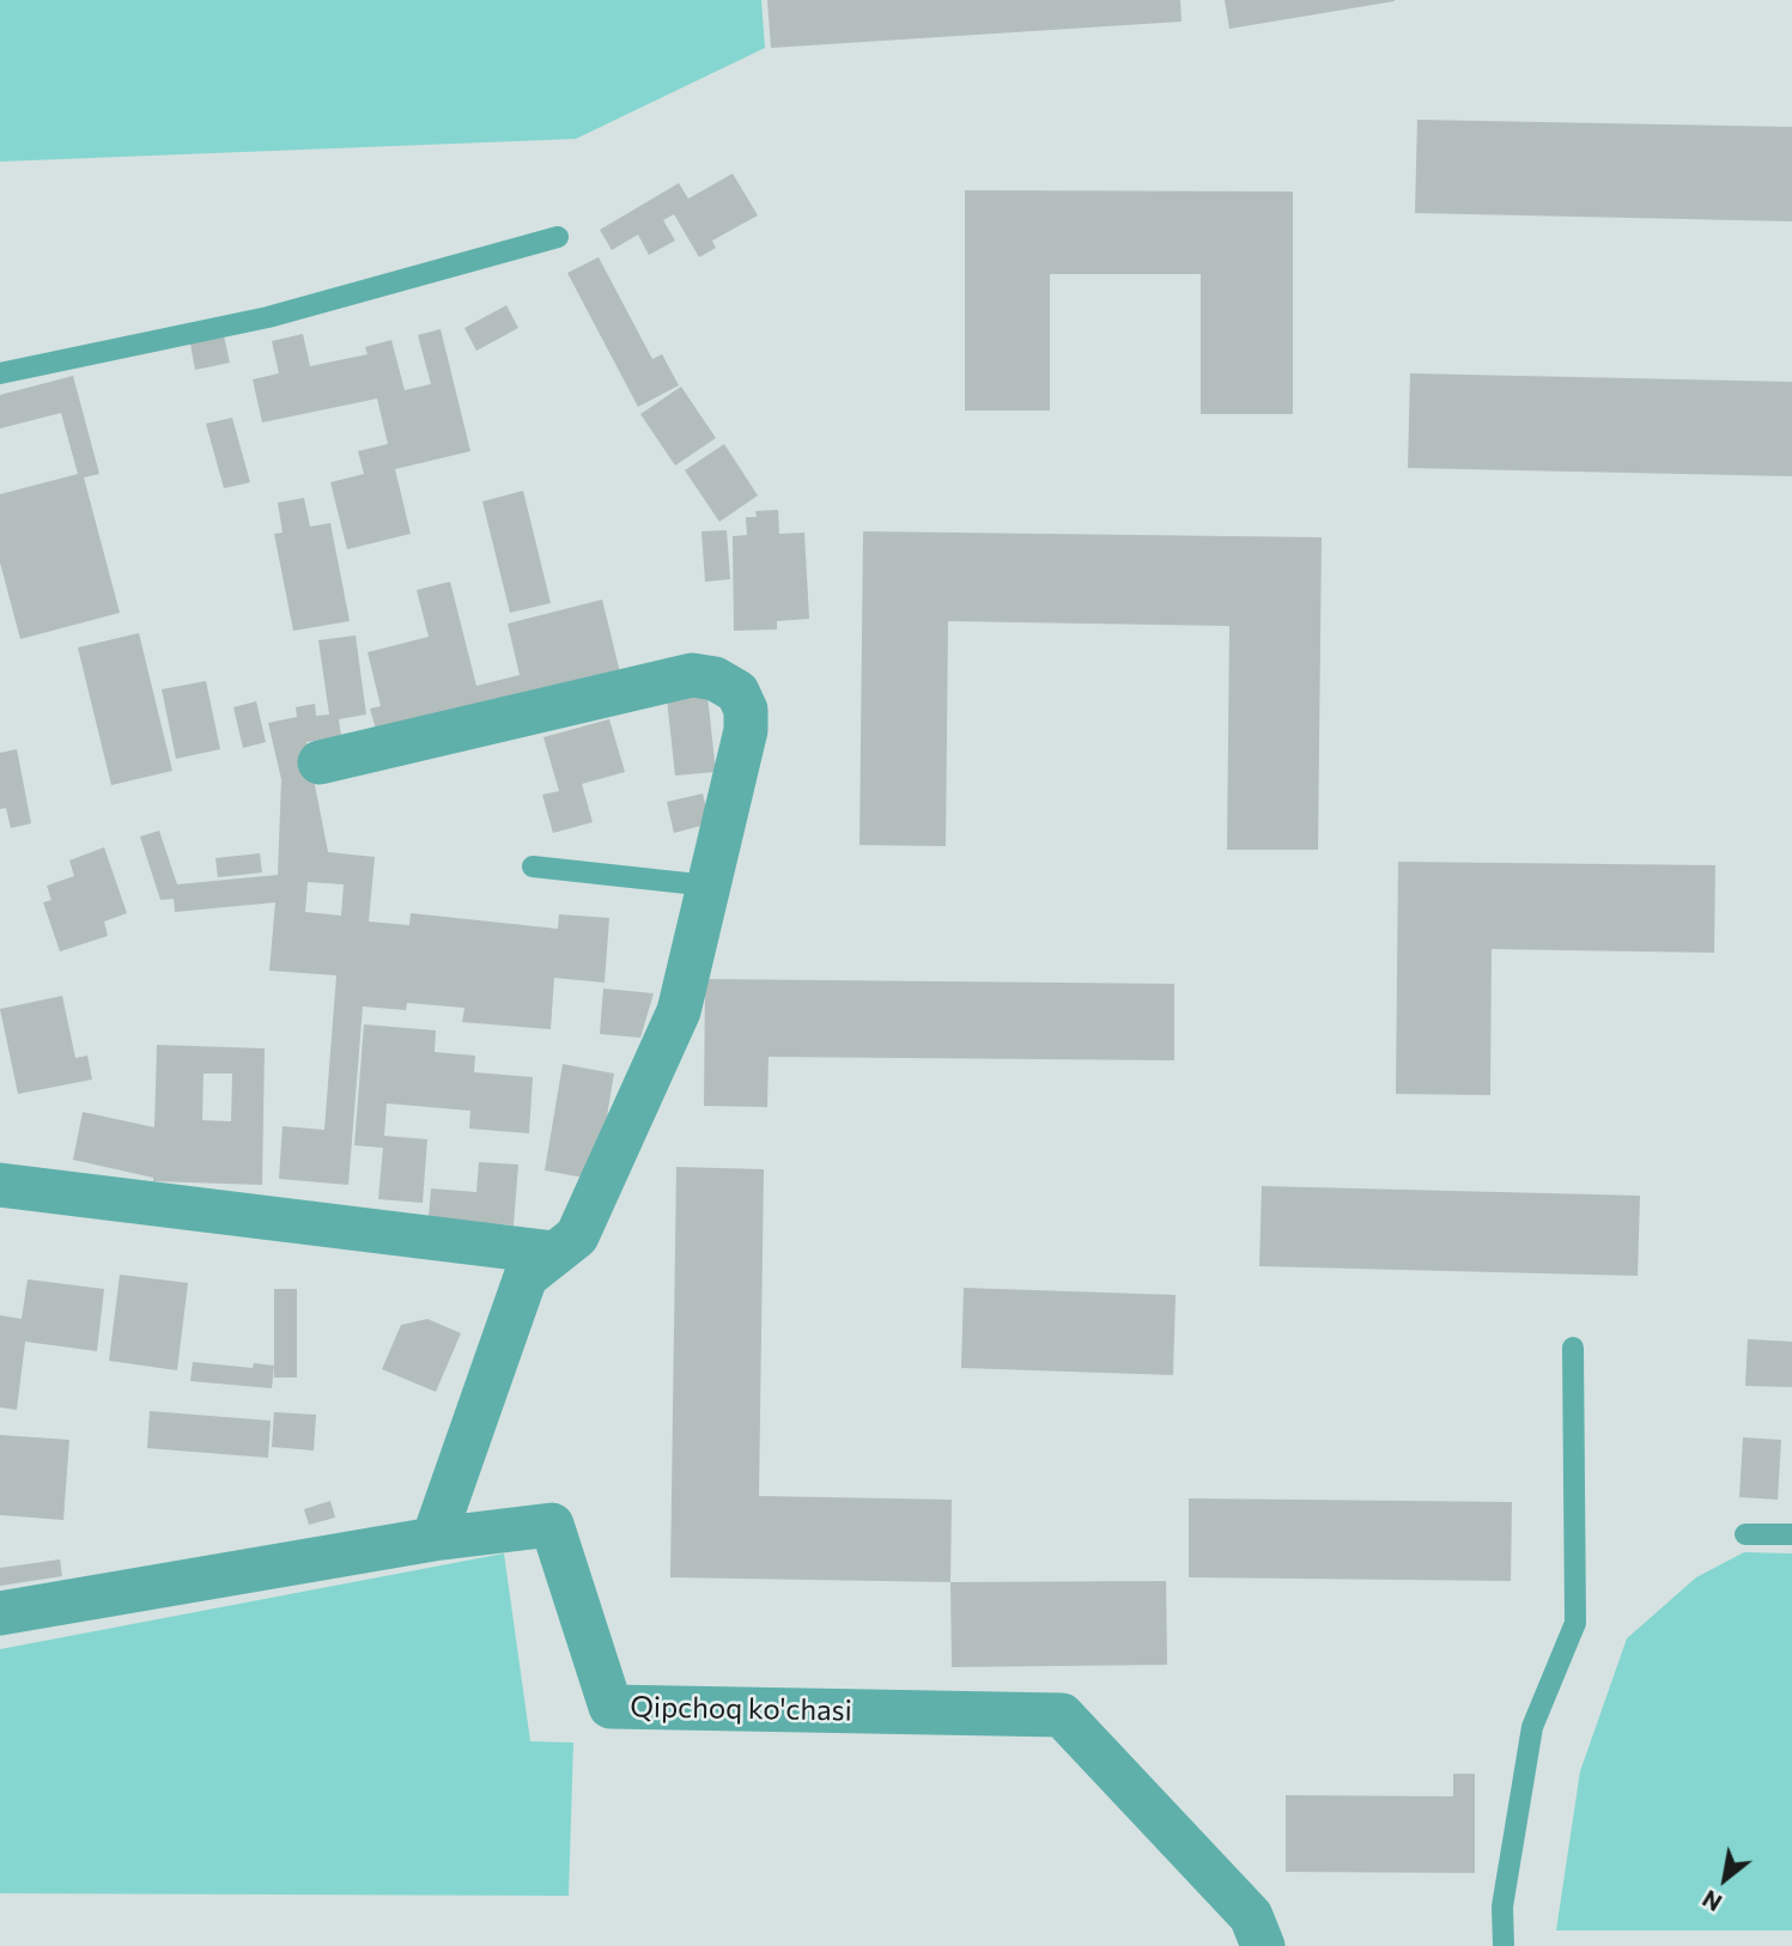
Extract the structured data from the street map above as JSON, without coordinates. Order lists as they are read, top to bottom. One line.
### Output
{"streets":{"street":["Qipchoq ko'chasi"]},"north":"bottom left"}
